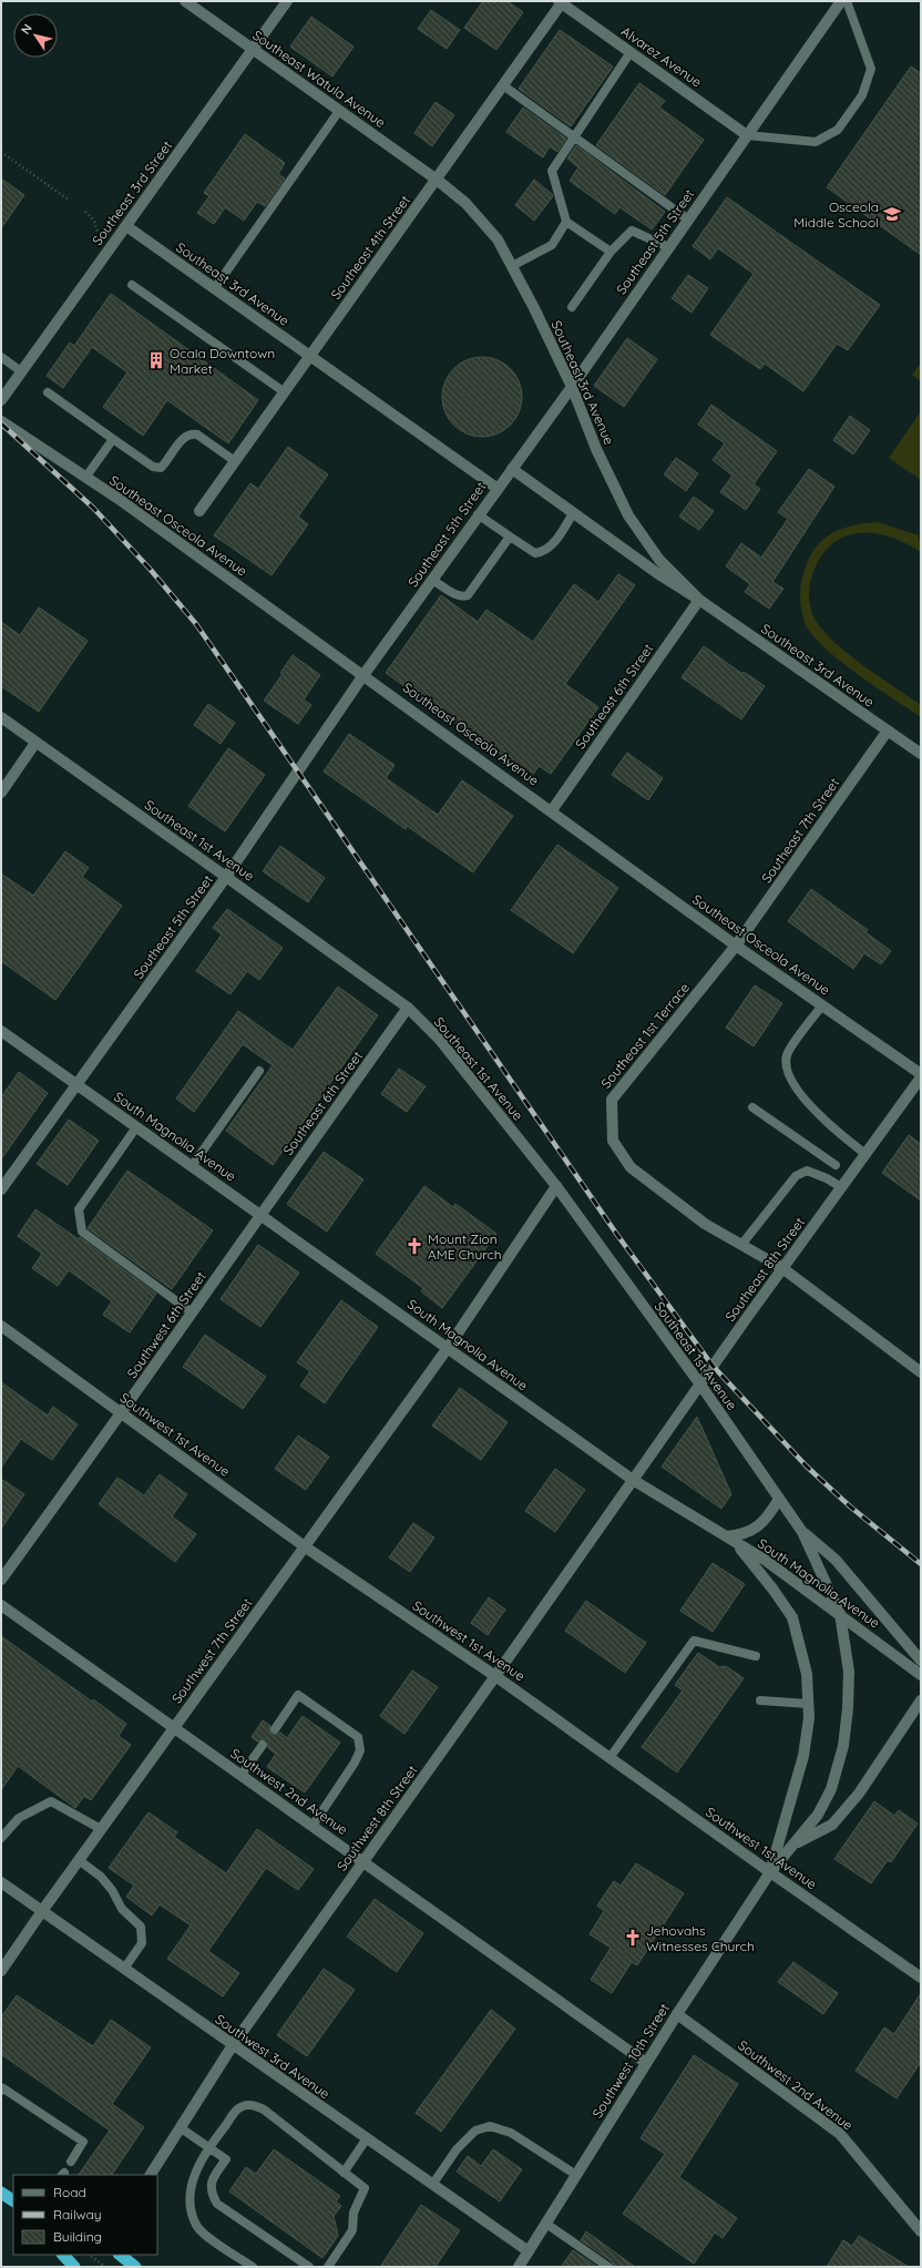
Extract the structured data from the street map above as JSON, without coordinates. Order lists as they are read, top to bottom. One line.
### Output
{"streets":{"street":["Alvarez Avenue","Southeast Watula Avenue","Southeast 3rd Street","Southeast 5th Street","Southeast 4th Street","Southeast 3rd Avenue","Southeast Osceola Avenue","Southeast 6th Street","Southeast 7th Street","Southeast 1st Avenue","Southeast 1st Terrace","South Magnolia Avenue","Southeast 8th Street","Southwest 6th Street","Southwest 1st Avenue","Southwest 7th Street","Southwest 2nd Avenue","Southwest 8th Street","Southwest 3rd Avenue","Southwest 10th Street"]},"crossings":[["Alvarez Avenue","Southeast 5th Street"],["Alvarez Avenue","Southeast 4th Street"],["Southeast Watula Avenue","Southeast 3rd Street"],["Southeast Watula Avenue","Southeast 4th Street"],["Southeast Watula Avenue","Southeast 3rd Avenue"],["Southeast 3rd Street","Southeast 3rd Avenue"],["Southeast 5th Street","Southeast 3rd Avenue"],["Southeast 5th Street","Southeast Osceola Avenue"],["Southeast 5th Street","Southeast 1st Avenue"],["Southeast 5th Street","South Magnolia Avenue"],["Southeast 4th Street","Southeast 3rd Avenue"],["Southeast 3rd Avenue","Southeast 6th Street"],["Southeast 3rd Avenue","Southeast 7th Street"],["Southeast Osceola Avenue","Southeast 6th Street"],["Southeast Osceola Avenue","Southeast 7th Street"],["Southeast Osceola Avenue","Southeast 1st Terrace"],["Southeast Osceola Avenue","Southeast 8th Street"],["Southeast 6th Street","Southeast 1st Avenue"],["Southeast 6th Street","South Magnolia Avenue"],["Southeast 6th Street","Southwest 6th Street"],["Southeast 7th Street","Southeast 1st Terrace"],["Southeast 1st Avenue","South Magnolia Avenue"],["Southeast 1st Avenue","Southeast 8th Street"],["Southeast 1st Avenue","Southwest 10th Street"],["Southeast 1st Terrace","Southeast 8th Street"],["South Magnolia Avenue","Southeast 8th Street"],["South Magnolia Avenue","Southwest 6th Street"],["South Magnolia Avenue","Southwest 7th Street"],["South Magnolia Avenue","Southwest 8th Street"],["South Magnolia Avenue","Southwest 10th Street"],["Southeast 8th Street","Southwest 8th Street"],["Southwest 6th Street","Southwest 1st Avenue"],["Southwest 1st Avenue","Southwest 7th Street"],["Southwest 1st Avenue","Southwest 8th Street"],["Southwest 1st Avenue","Southwest 10th Street"],["Southwest 7th Street","Southwest 2nd Avenue"],["Southwest 7th Street","Southwest 3rd Avenue"],["Southwest 2nd Avenue","Southwest 8th Street"],["Southwest 2nd Avenue","Southwest 10th Street"],["Southwest 8th Street","Southwest 3rd Avenue"],["Southwest 3rd Avenue","Southwest 10th Street"]],"places":{"school or university":["Osceola Middle School"],"building":["Ocala Downtown Market"],"church":["Mount Zion AME Church","Jehovahs Witnesses Church"]},"legend":["Road","Railway","Building"],"north":"top left"}
